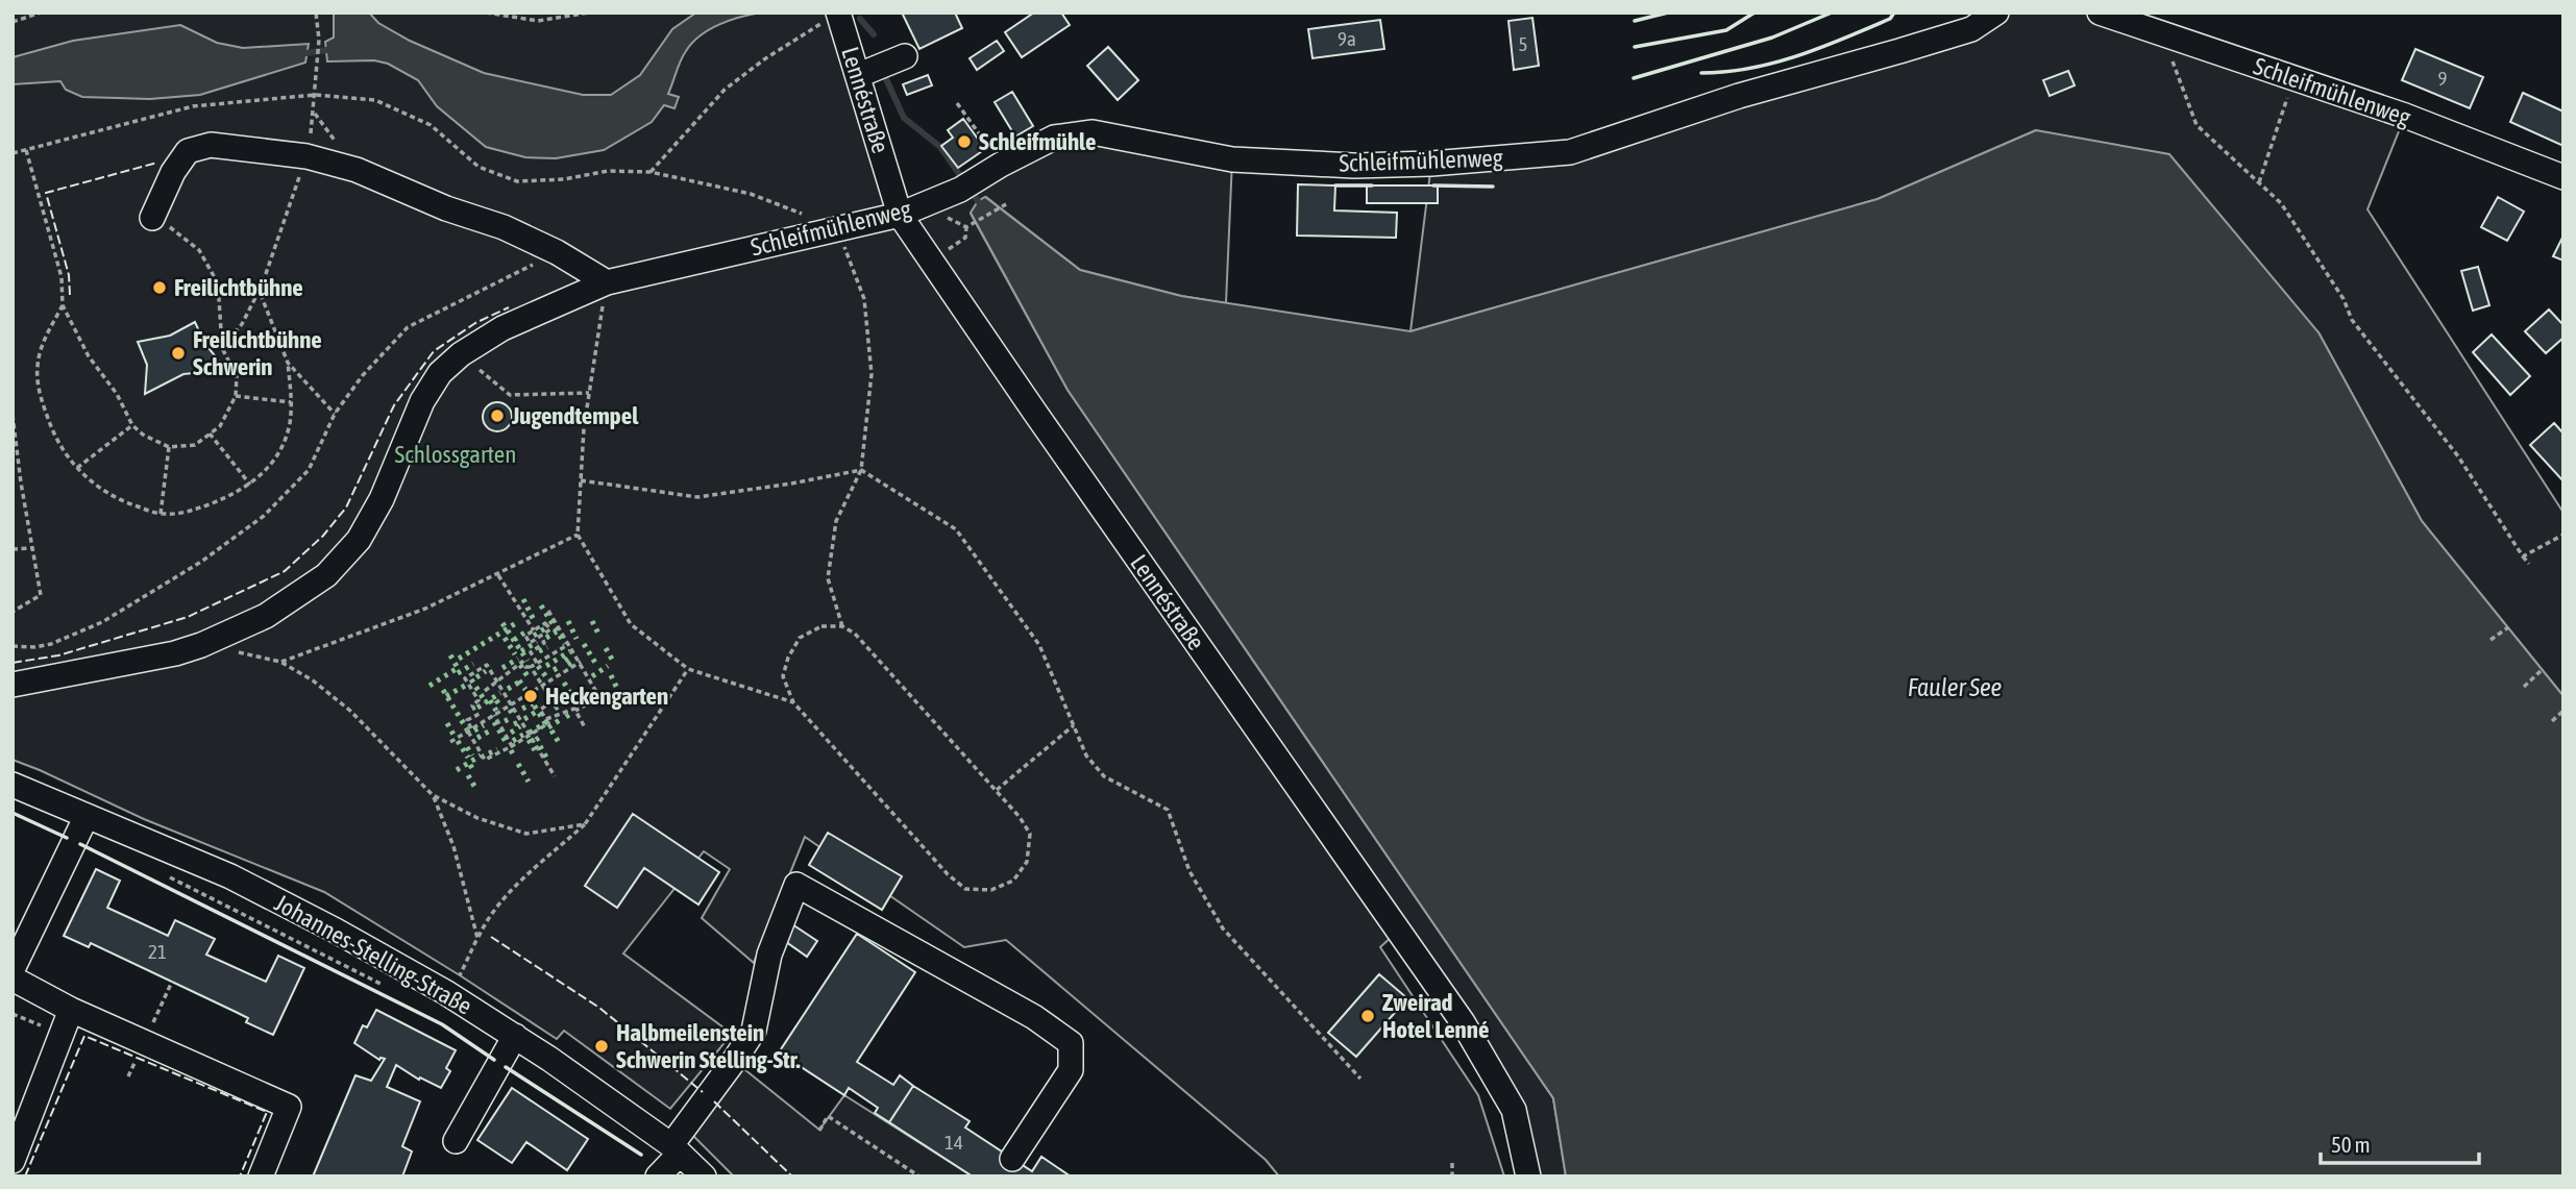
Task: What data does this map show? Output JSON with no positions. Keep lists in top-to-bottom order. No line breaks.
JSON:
{"streets":{"street":["Schleifmühlenweg","Lennéstraße","Johannes-Stelling-Straße"]},"crossings":[["Schleifmühlenweg","Lennéstraße"]],"water":["Fauler See"],"parks":["Schlossgarten"],"places":["Schleifmühle","Freilichtbühne","Freilichtbühne Schwerin","Jugendtempel","Heckengarten","Zweirad Hotel Lenné","Halbmeilenstein Schwerin Stelling-Str."],"house_numbers":["9a","5","9","21","14"],"scale_bar":"50 m"}
